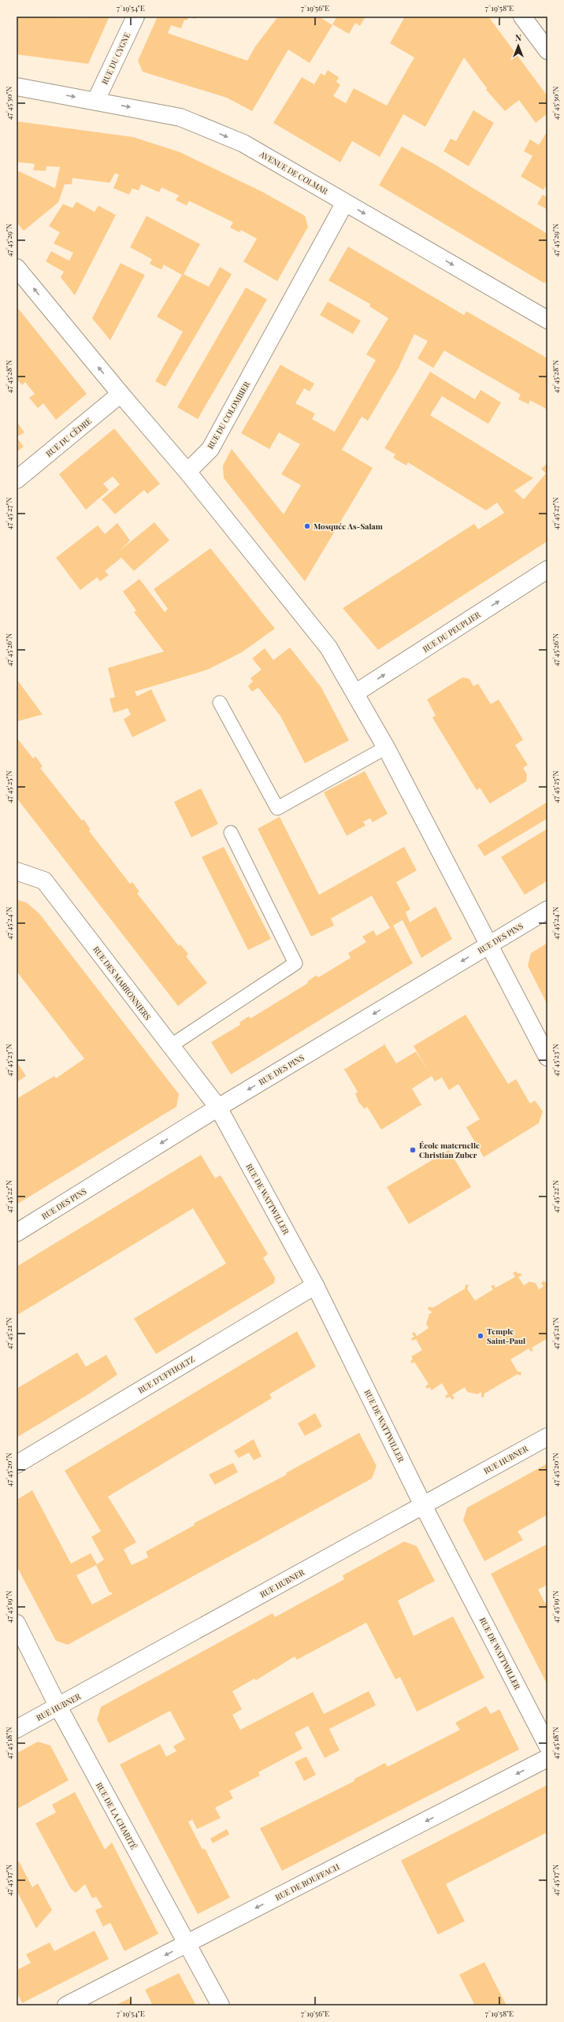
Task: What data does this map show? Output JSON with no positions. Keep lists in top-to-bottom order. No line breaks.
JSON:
{"streets":{"street":["RUE DU CYGNE","AVENUE DE COLMAR","RUE DU COLOMBIER","RUE DU CÈDRE","RUE DU PEUPLIER","RUE DES PINS","RUE DES MARRONNIERS","RUE DE WATTWILLER","RUE D'UFFHOLTZ","RUE HUBNER","RUE DE LA CHARITÉ","RUE DE ROUFFACH"]},"crossings":[["RUE DU CYGNE","AVENUE DE COLMAR"],["AVENUE DE COLMAR","RUE DU COLOMBIER"],["RUE DES PINS","RUE DES MARRONNIERS"],["RUE DES PINS","RUE DE WATTWILLER"],["RUE DES MARRONNIERS","RUE DE WATTWILLER"],["RUE DE WATTWILLER","RUE D'UFFHOLTZ"],["RUE DE WATTWILLER","RUE HUBNER"],["RUE HUBNER","RUE DE LA CHARITÉ"],["RUE DE LA CHARITÉ","RUE DE ROUFFACH"]],"one_way":["AVENUE DE COLMAR","RUE DU PEUPLIER","RUE DES PINS","RUE DE ROUFFACH"],"places":["Mosquée As-Salam","École maternelle Christian Zuber","Temple Saint-Paul"],"north":"top","coordinates":["7°19'54\"E","7°19'56\"E","7°19'58\"E","47°45'30\"N","47°45'29\"N","47°45'28\"N","47°45'27\"N","47°45'26\"N","47°45'25\"N","47°45'24\"N","47°45'23\"N","47°45'22\"N","47°45'21\"N","47°45'20\"N","47°45'19\"N","47°45'18\"N","47°45'17\"N"]}
